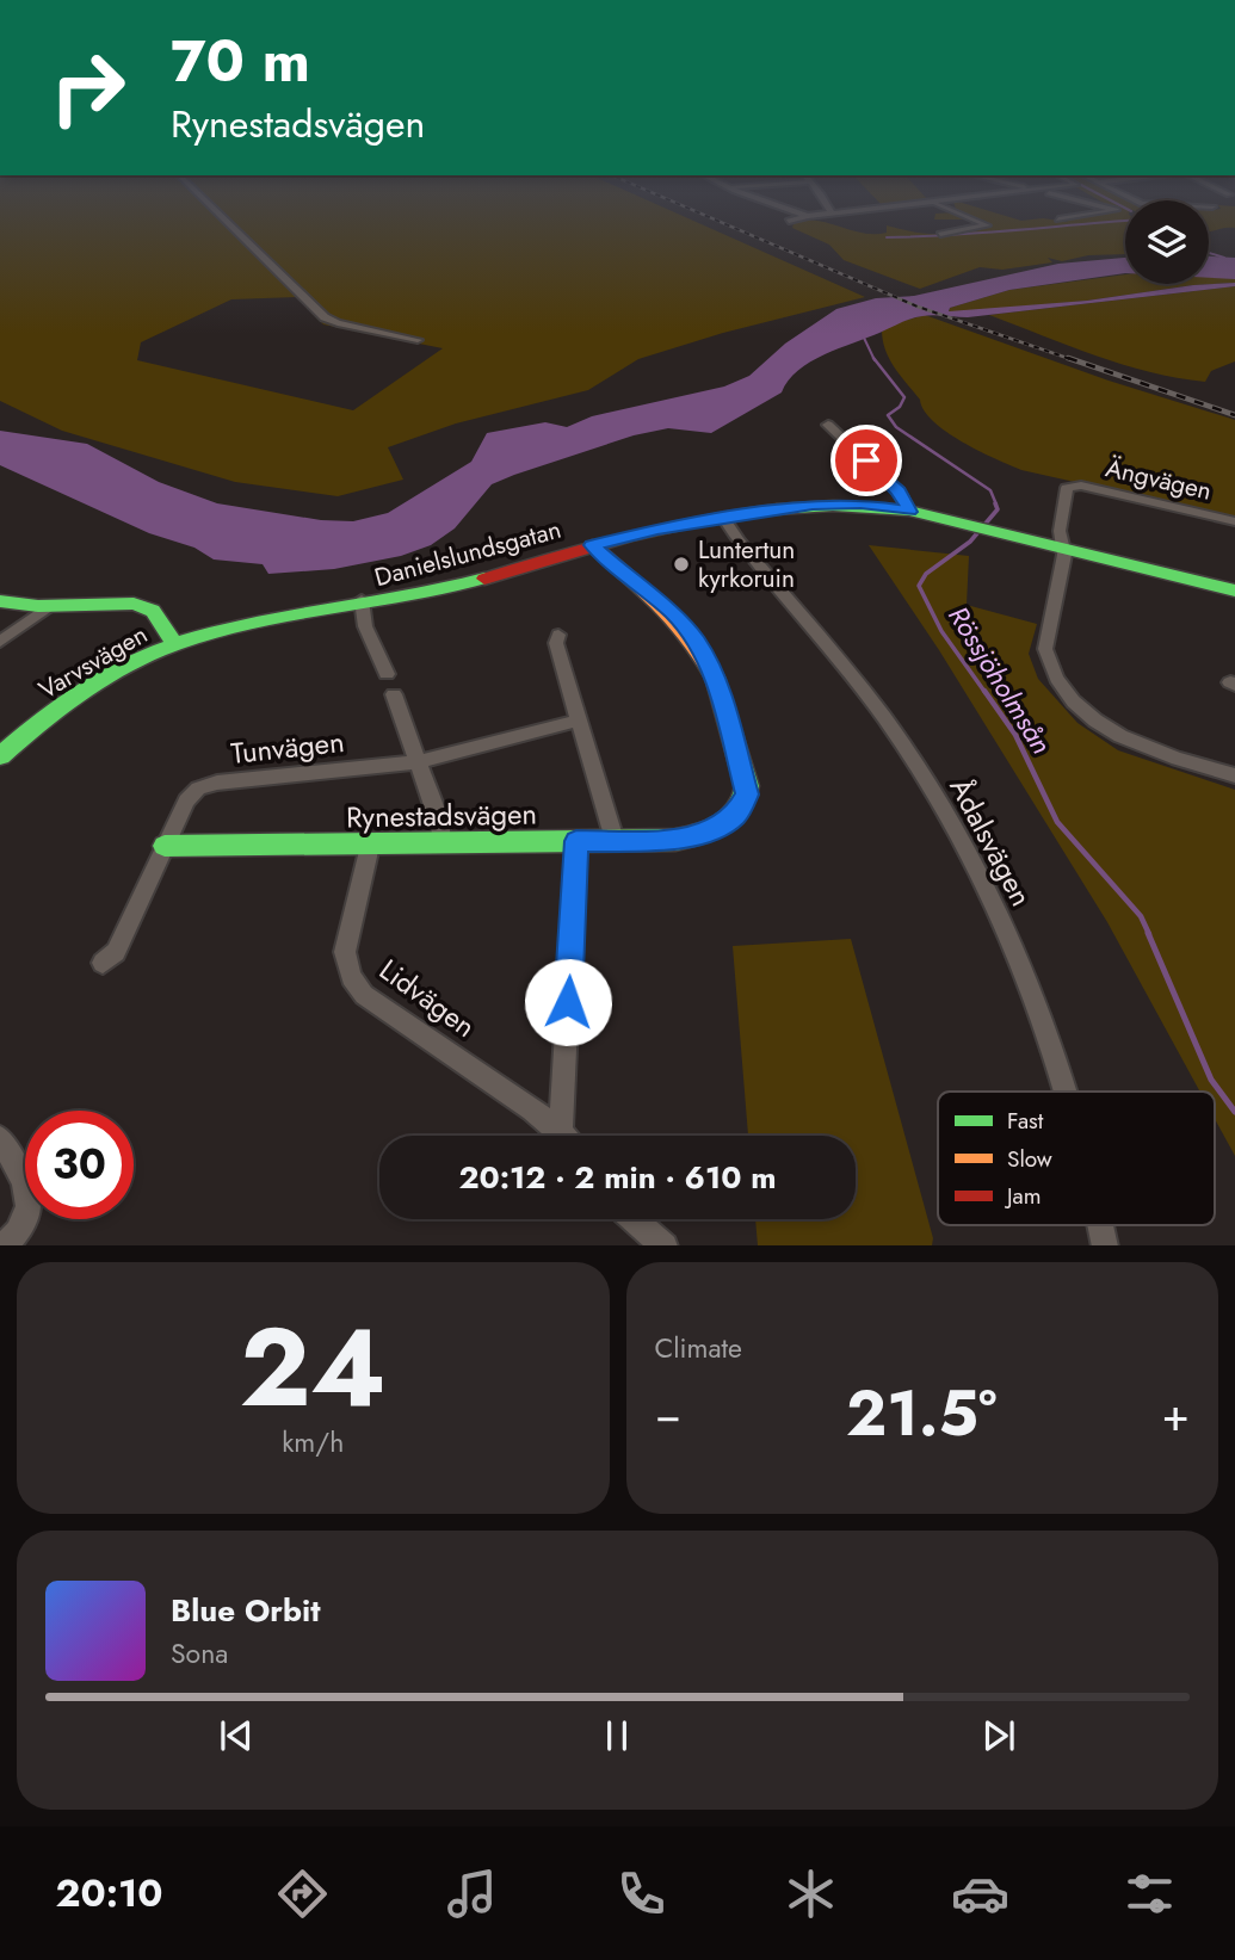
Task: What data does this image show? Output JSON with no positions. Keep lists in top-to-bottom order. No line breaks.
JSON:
{"streets":{"street":["Ängvägen","Danielslundsgatan","Varvsvägen","Tunvägen","Rynestadsvägen","Ådalsvägen","Lidvägen"]},"crossings":[["Ängvägen","Danielslundsgatan"],["Danielslundsgatan","Varvsvägen"],["Danielslundsgatan","Rynestadsvägen"],["Danielslundsgatan","Ådalsvägen"],["Tunvägen","Rynestadsvägen"],["Rynestadsvägen","Lidvägen"]],"water":["Rössjöholmsån"],"places":["Luntertun kyrkoruin"],"legend":["Fast","Slow","Jam"],"page":{"turn":["70 m","Rynestadsvägen"],"limit":"30","trip":"20:12 · 2 min · 610 m","tile":[["24","km/h"],"Climate"],"heat":["−","21.5°","+"],"song":["Blue Orbit","Sona"],"tabs":"20:10"}}
